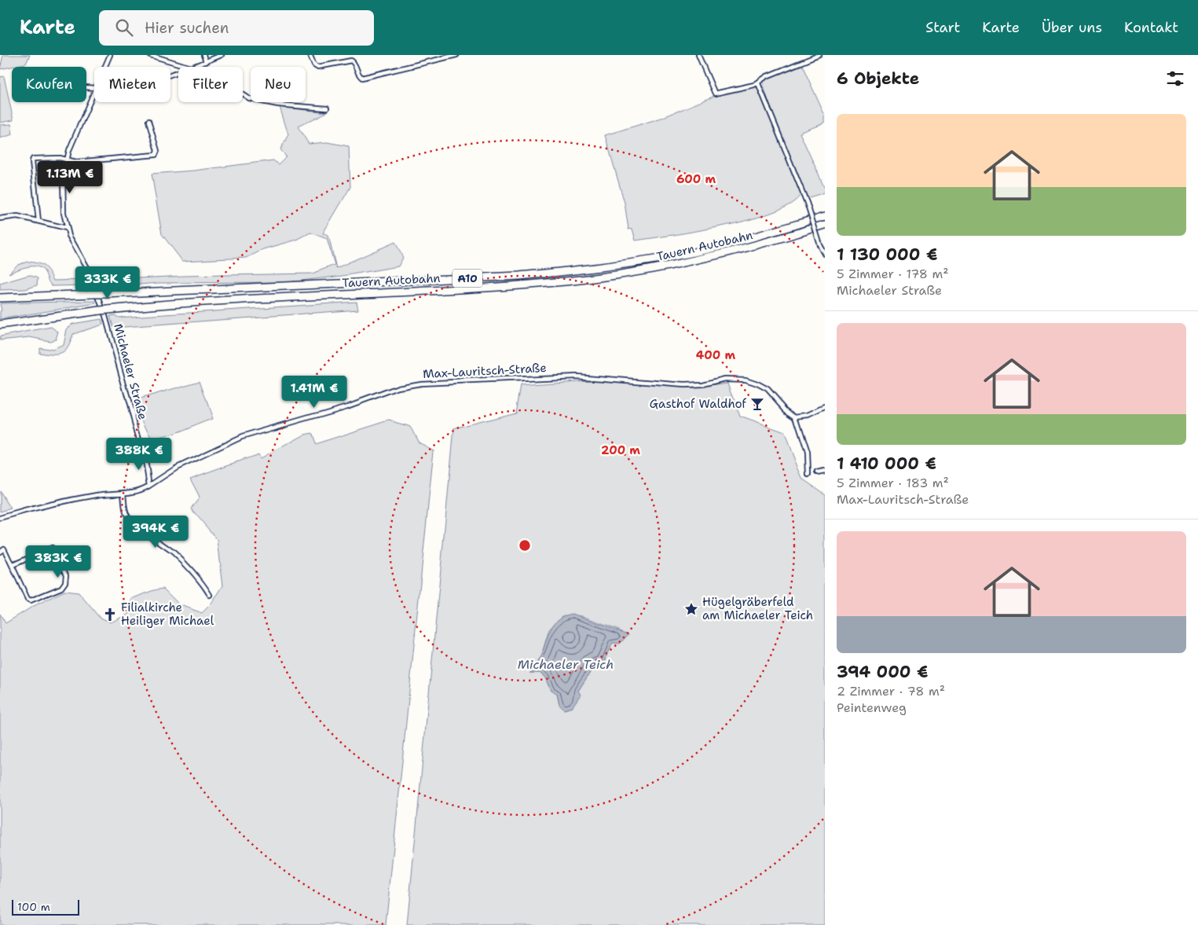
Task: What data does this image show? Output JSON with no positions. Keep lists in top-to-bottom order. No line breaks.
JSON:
{"streets":{"highway":["Tauern Autobahn","A10"],"street":["Max-Lauritsch-Straße","Michaeler Straße"]},"crossings":[["Max-Lauritsch-Straße","Michaeler Straße"]],"water":["Michaeler Teich"],"places":{"bar":["Gasthof Waldhof"],"place":["Hügelgräberfeld am Michaeler Teich"],"church":["Filialkirche Heiliger Michael"]},"scale_bar":"100 m","page":{"header":"Karte","search":"Hier suchen","nav":["Start","Karte","Über uns","Kontakt"],"heading":"6 Objekte","chip":["Kaufen","Mieten","Filter","Neu"],"list":[{"name":"1 130 000 €","note":"5 Zimmer · 178 m² · Michaeler Straße"},{"name":"1 410 000 €","note":"5 Zimmer · 183 m² · Max-Lauritsch-Straße"},{"name":"394 000 €","note":"2 Zimmer · 78 m² · Peintenweg"}],"price":["1.13M €","333K €","1.41M €","388K €","394K €","383K €"],"scale":"100 m"},"rings":["600 m","400 m","200 m"]}
